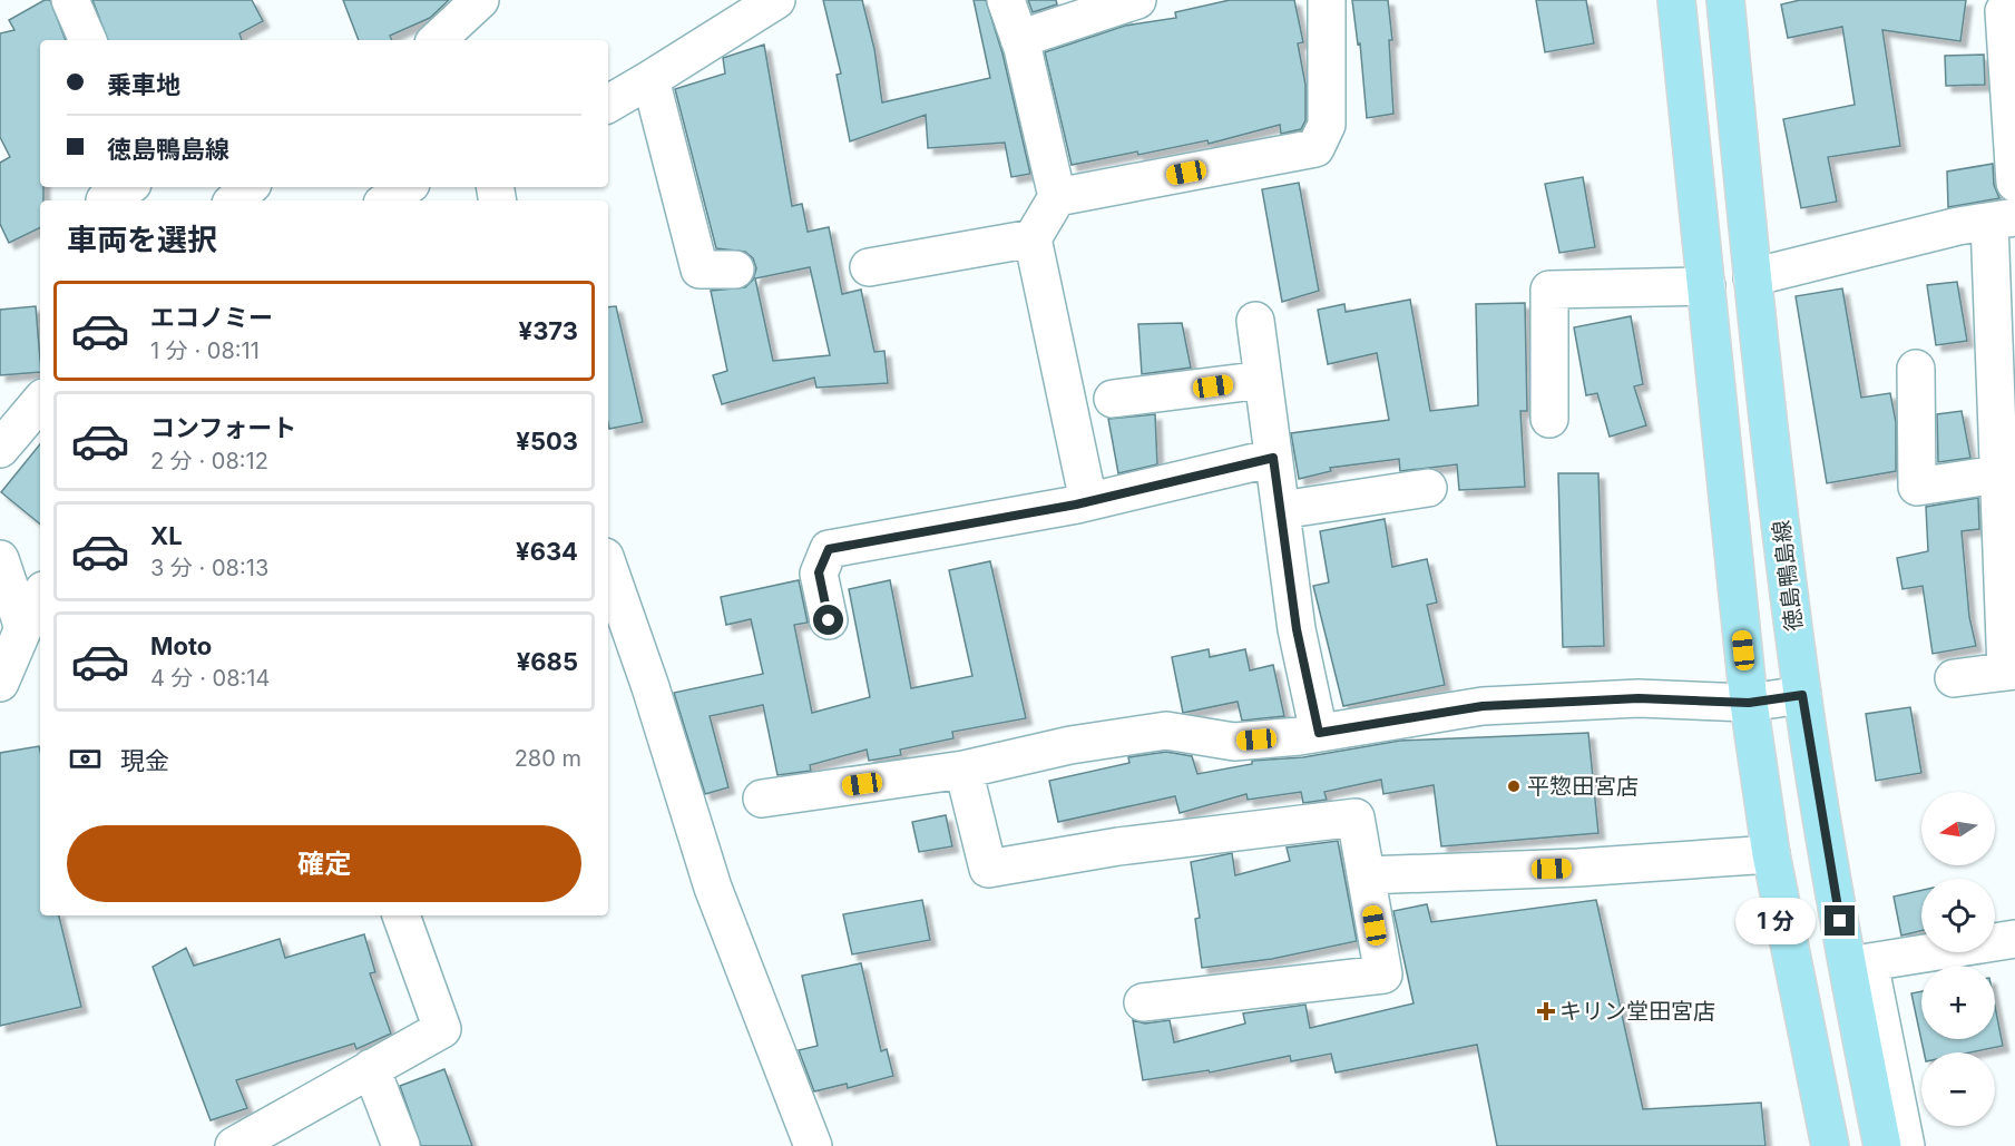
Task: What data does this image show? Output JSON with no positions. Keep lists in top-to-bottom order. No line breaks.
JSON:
{"streets":{"main road":["徳島鴨島線"]},"places":{"other":["平惣田宮店"],"health":["キリン堂田宮店"]},"north":"left","page":{"banner":["乗車地","徳島鴨島線"],"heading":"車両を選択","list":[{"name":"エコノミー","note":"1 分 · 08:11","value":"¥373"},{"name":"コンフォート","note":"2 分 · 08:12","value":"¥503"},{"name":"XL","note":"3 分 · 08:13","value":"¥634"},{"name":"Moto","note":"4 分 · 08:14","value":"¥685"}],"pay":["現金","280 m"],"map_buttons":["+","−"],"buttons":"確定","bubble":"1 分"}}
